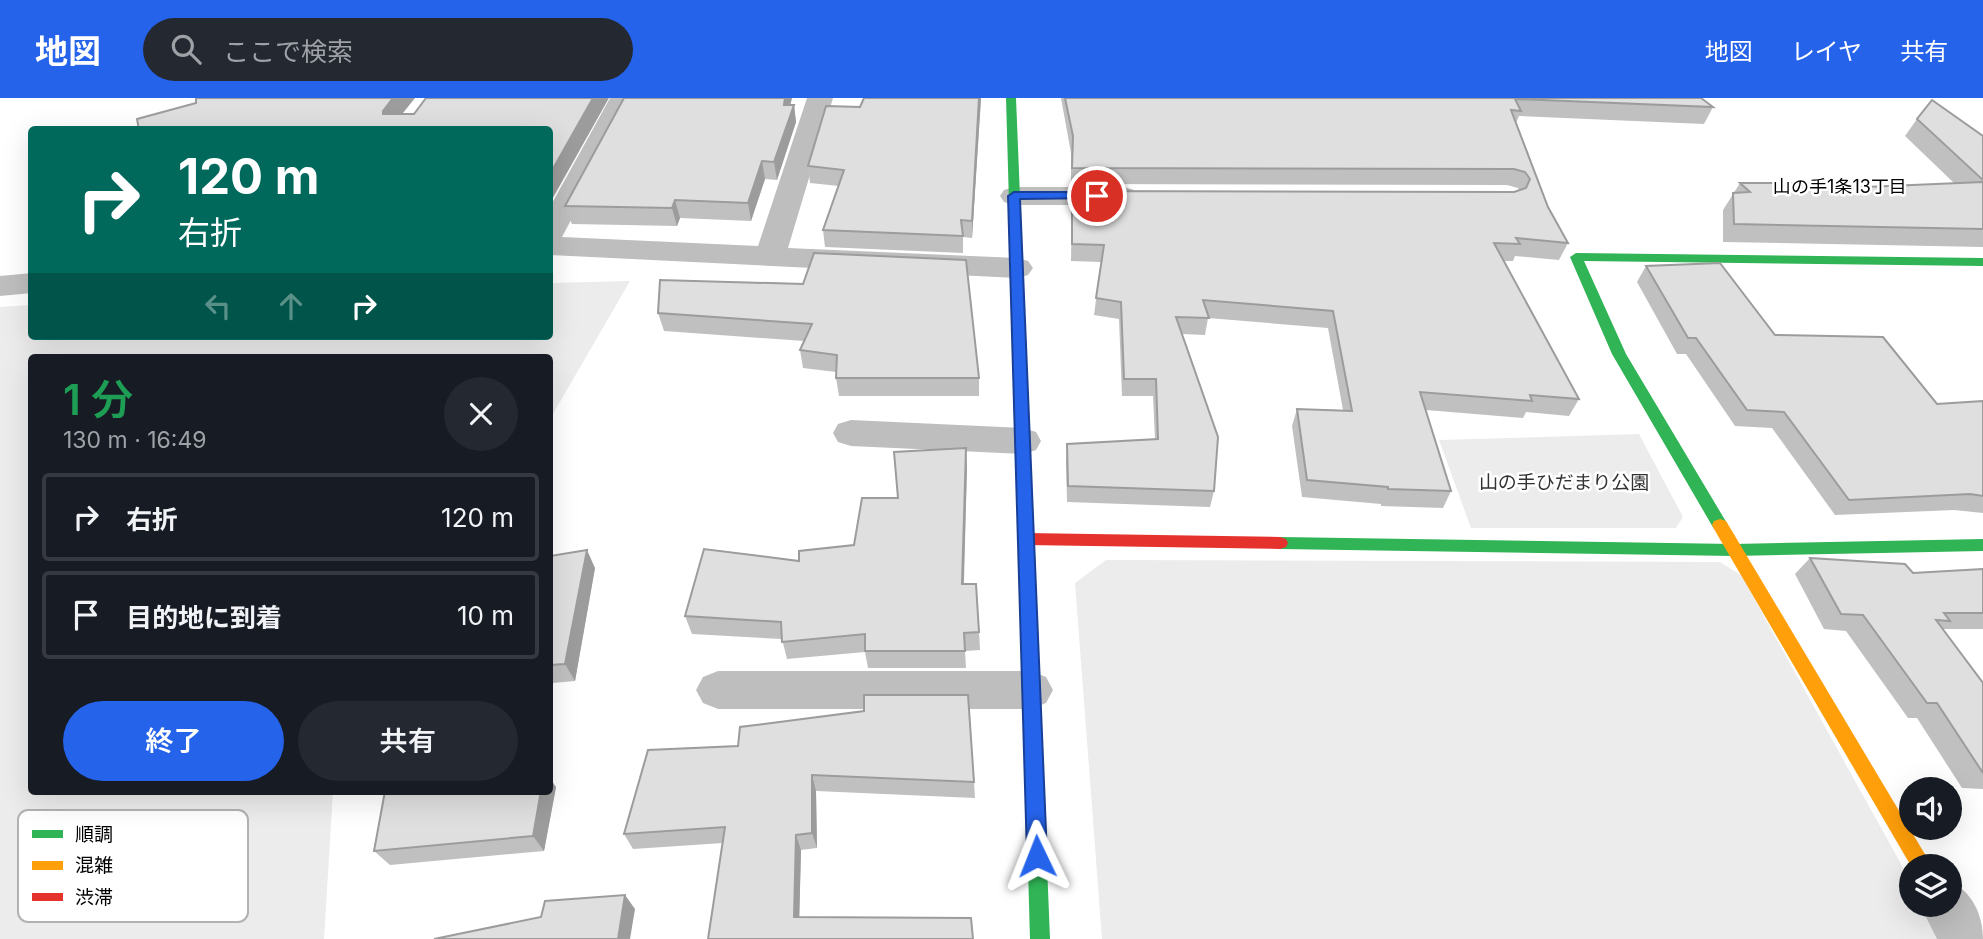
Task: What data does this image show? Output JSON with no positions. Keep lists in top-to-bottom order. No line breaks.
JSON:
{"districts":["山の手1条13丁目"],"parks":["山の手ひだまり公園"],"legend":["順調","混雑","渋滞"],"page":{"header":"地図","search":"ここで検索","nav":["地図","レイヤ","共有"],"turn":["120 m","右折"],"heading":["1 分","130 m · 16:49"],"list":[{"name":"右折","value":"120 m"},{"name":"目的地に到着","value":"10 m"}],"buttons":["終了","共有"]}}
